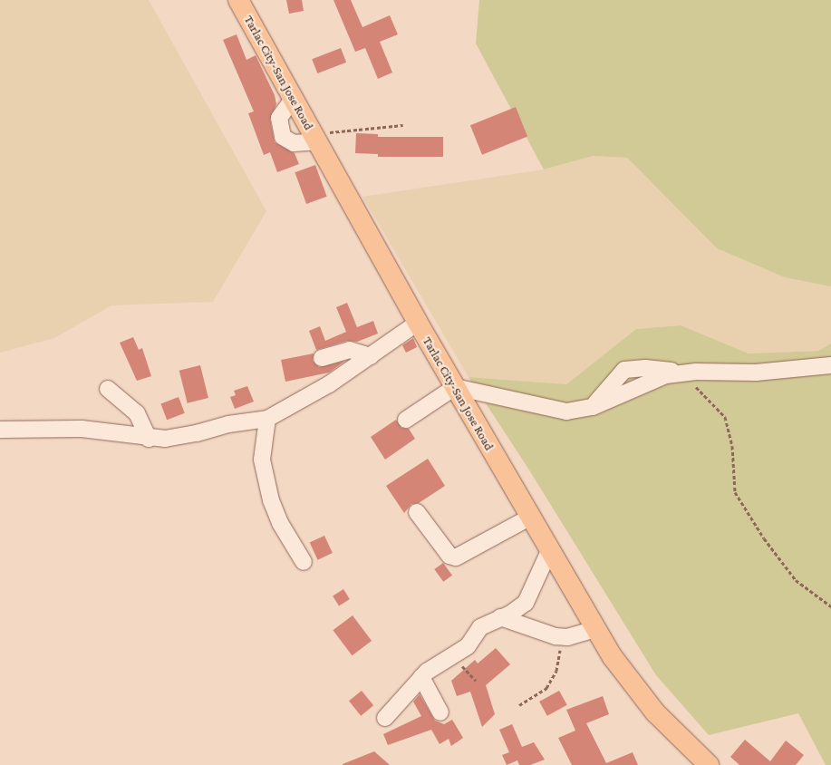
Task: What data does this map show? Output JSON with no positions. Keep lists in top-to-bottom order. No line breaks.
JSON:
{"streets":{"main road":["Tarlac City-San Jose Road"]}}
